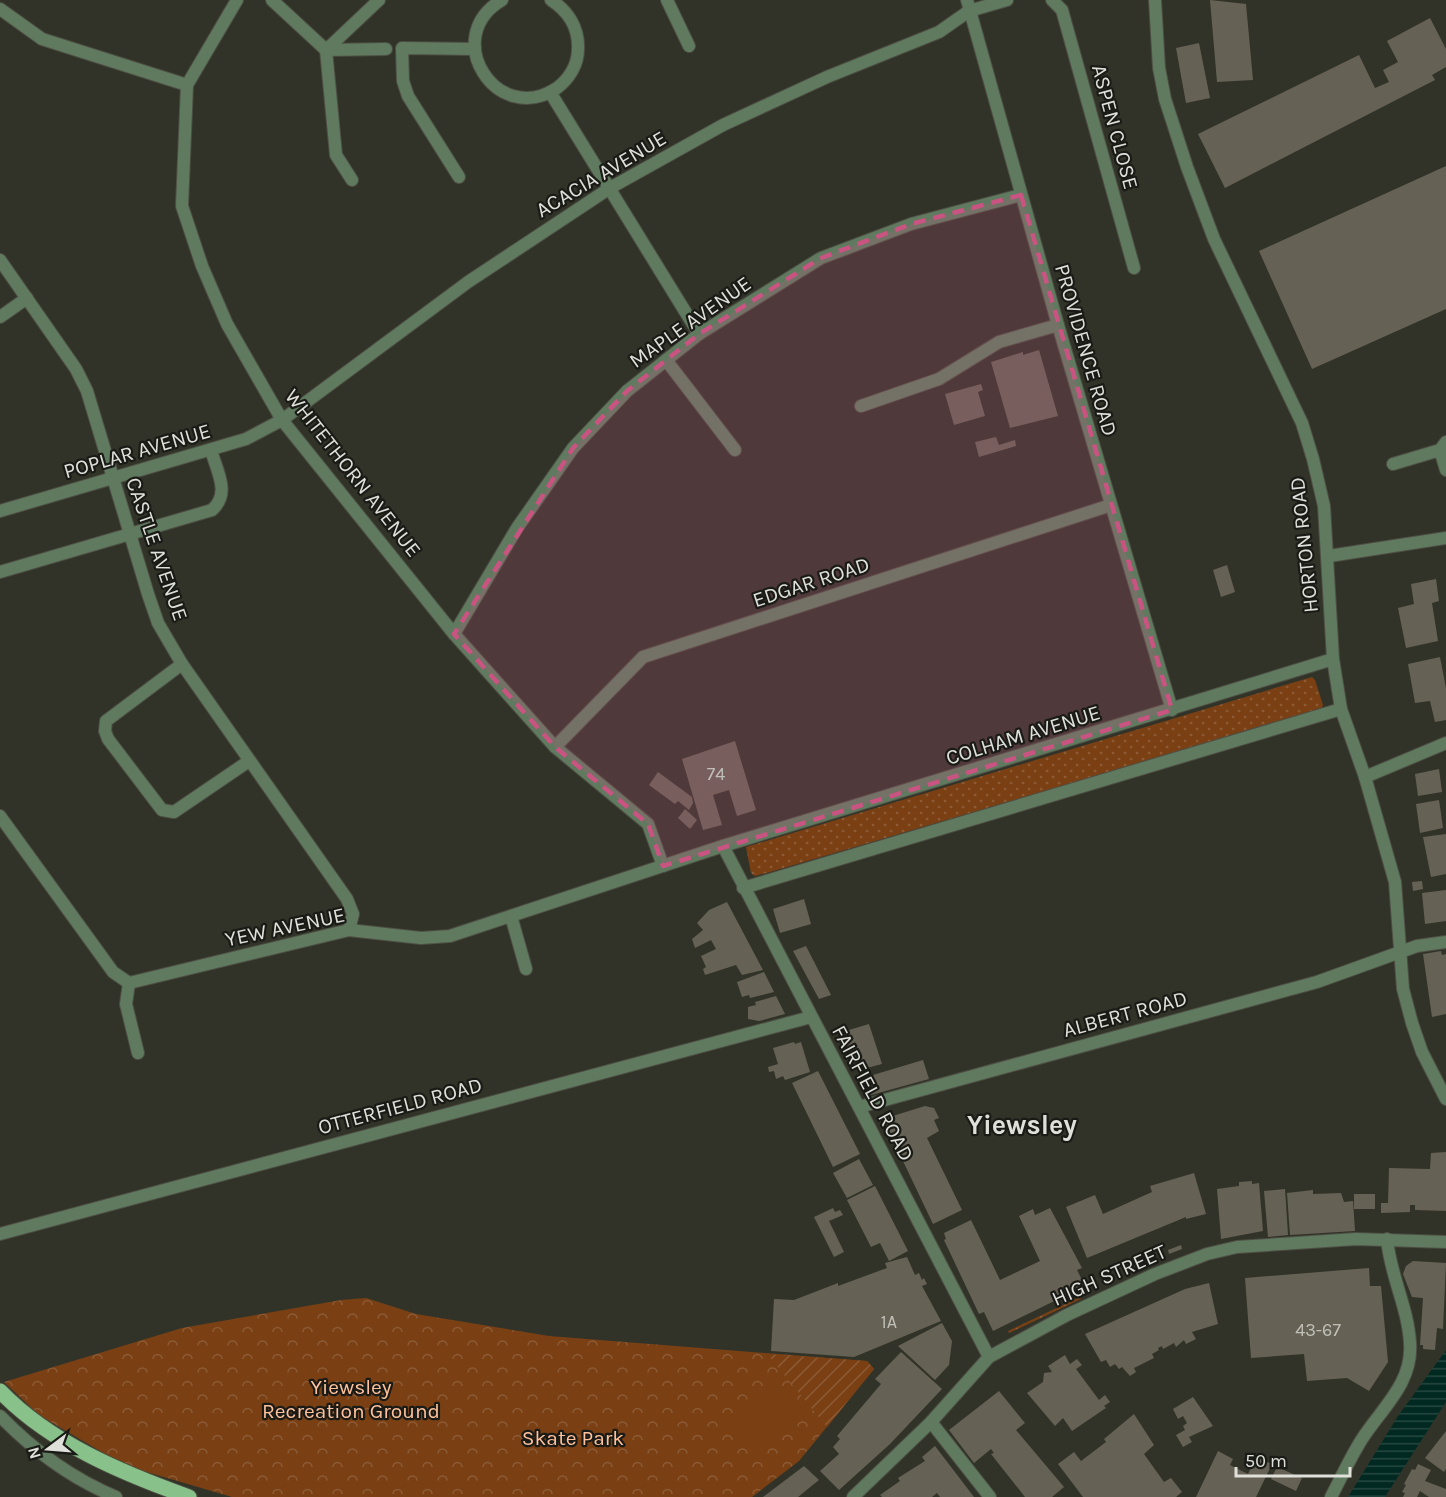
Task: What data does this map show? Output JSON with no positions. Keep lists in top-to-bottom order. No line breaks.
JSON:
{"streets":{"street":["ASPEN CLOSE","ACACIA AVENUE","MAPLE AVENUE","PROVIDENCE ROAD","POPLAR AVENUE","WHITETHORN AVENUE","HORTON ROAD","CASTLE AVENUE","EDGAR ROAD","COLHAM AVENUE","YEW AVENUE","ALBERT ROAD","FAIRFIELD ROAD","OTTERFIELD ROAD","HIGH STREET"]},"crossings":[["ACACIA AVENUE","PROVIDENCE ROAD"],["ACACIA AVENUE","POPLAR AVENUE"],["ACACIA AVENUE","WHITETHORN AVENUE"],["MAPLE AVENUE","PROVIDENCE ROAD"],["MAPLE AVENUE","WHITETHORN AVENUE"],["PROVIDENCE ROAD","EDGAR ROAD"],["PROVIDENCE ROAD","COLHAM AVENUE"],["POPLAR AVENUE","WHITETHORN AVENUE"],["POPLAR AVENUE","CASTLE AVENUE"],["WHITETHORN AVENUE","EDGAR ROAD"],["WHITETHORN AVENUE","YEW AVENUE"],["HORTON ROAD","COLHAM AVENUE"],["HORTON ROAD","ALBERT ROAD"],["CASTLE AVENUE","YEW AVENUE"],["COLHAM AVENUE","YEW AVENUE"],["COLHAM AVENUE","FAIRFIELD ROAD"],["YEW AVENUE","FAIRFIELD ROAD"],["ALBERT ROAD","FAIRFIELD ROAD"],["FAIRFIELD ROAD","OTTERFIELD ROAD"],["FAIRFIELD ROAD","HIGH STREET"]],"districts":["Yiewsley"],"parks":["Yiewsley Recreation Ground","Skate Park"],"house_numbers":["74","1A","43-67"],"scale_bar":"50 m","north":"left"}
